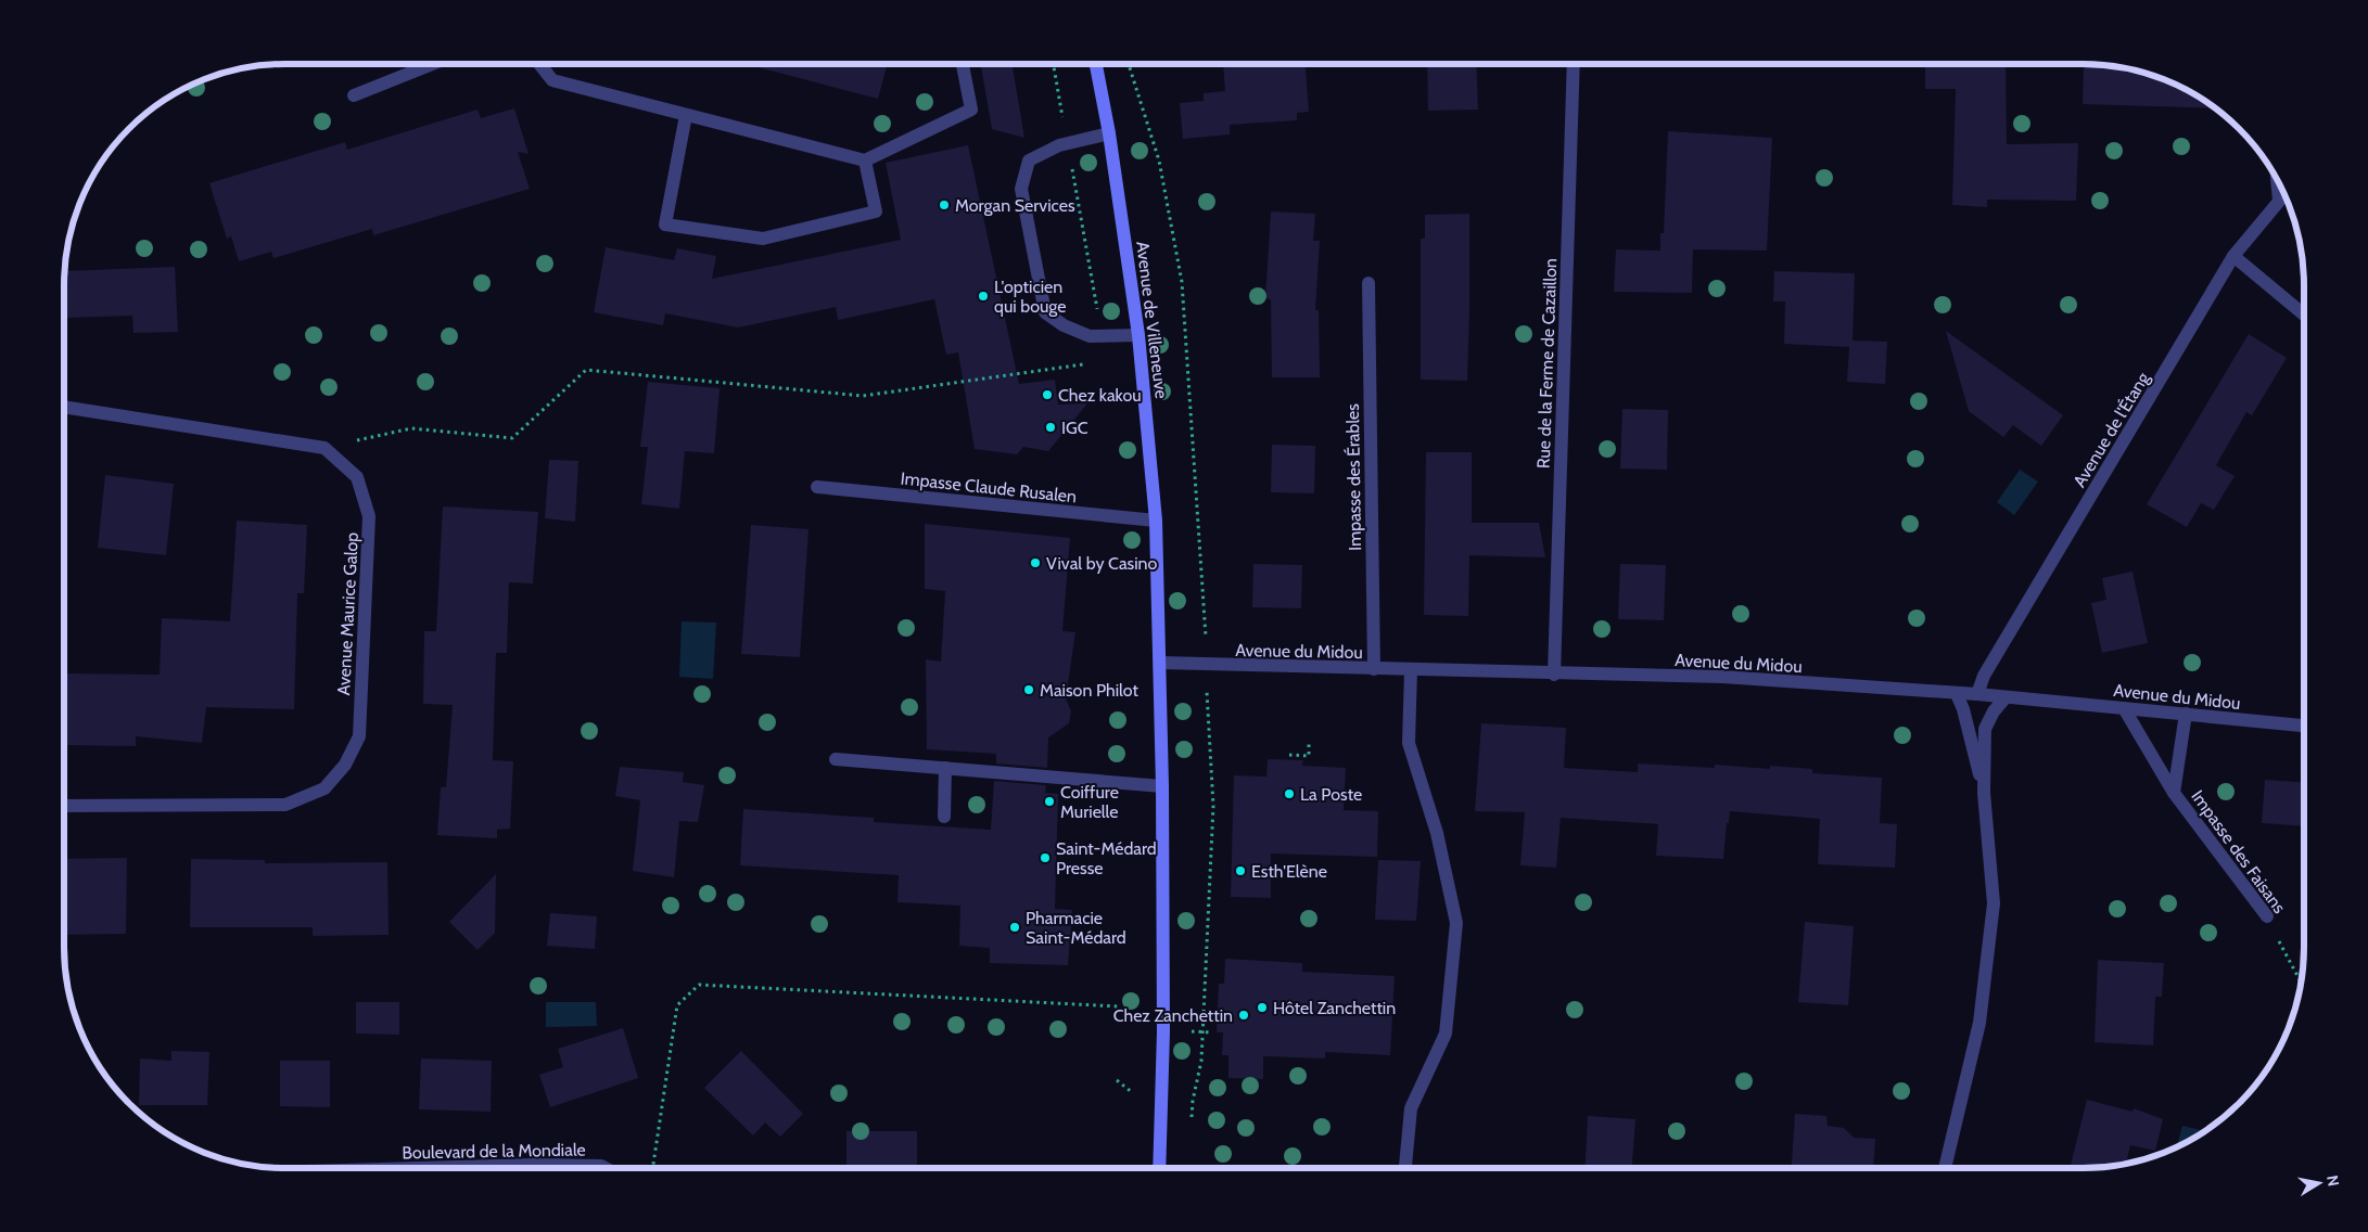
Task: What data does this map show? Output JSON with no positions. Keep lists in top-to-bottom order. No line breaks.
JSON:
{"streets":{"main road":["Avenue de Villeneuve"],"street":["Rue de la Ferme de Cazaillon","Avenue de l'Étang","Impasse des Érables","Impasse Claude Rusalen","Avenue Maurice Galop","Avenue du Midou","Impasse des Faisans","Boulevard de la Mondiale"]},"crossings":[["Avenue de Villeneuve","Impasse Claude Rusalen"],["Avenue de Villeneuve","Avenue du Midou"],["Rue de la Ferme de Cazaillon","Avenue du Midou"],["Avenue de l'Étang","Avenue du Midou"],["Impasse des Érables","Avenue du Midou"],["Avenue du Midou","Impasse des Faisans"]],"places":["Morgan Services","L'opticien qui bouge","Chez kakou","IGC","Vival by Casino","Maison Philot","La Poste","Coiffure Murielle","Saint-Médard Presse","Esth'Elène","Pharmacie Saint-Médard","Hôtel Zanchettin","Chez Zanchettin"],"north":"right"}
